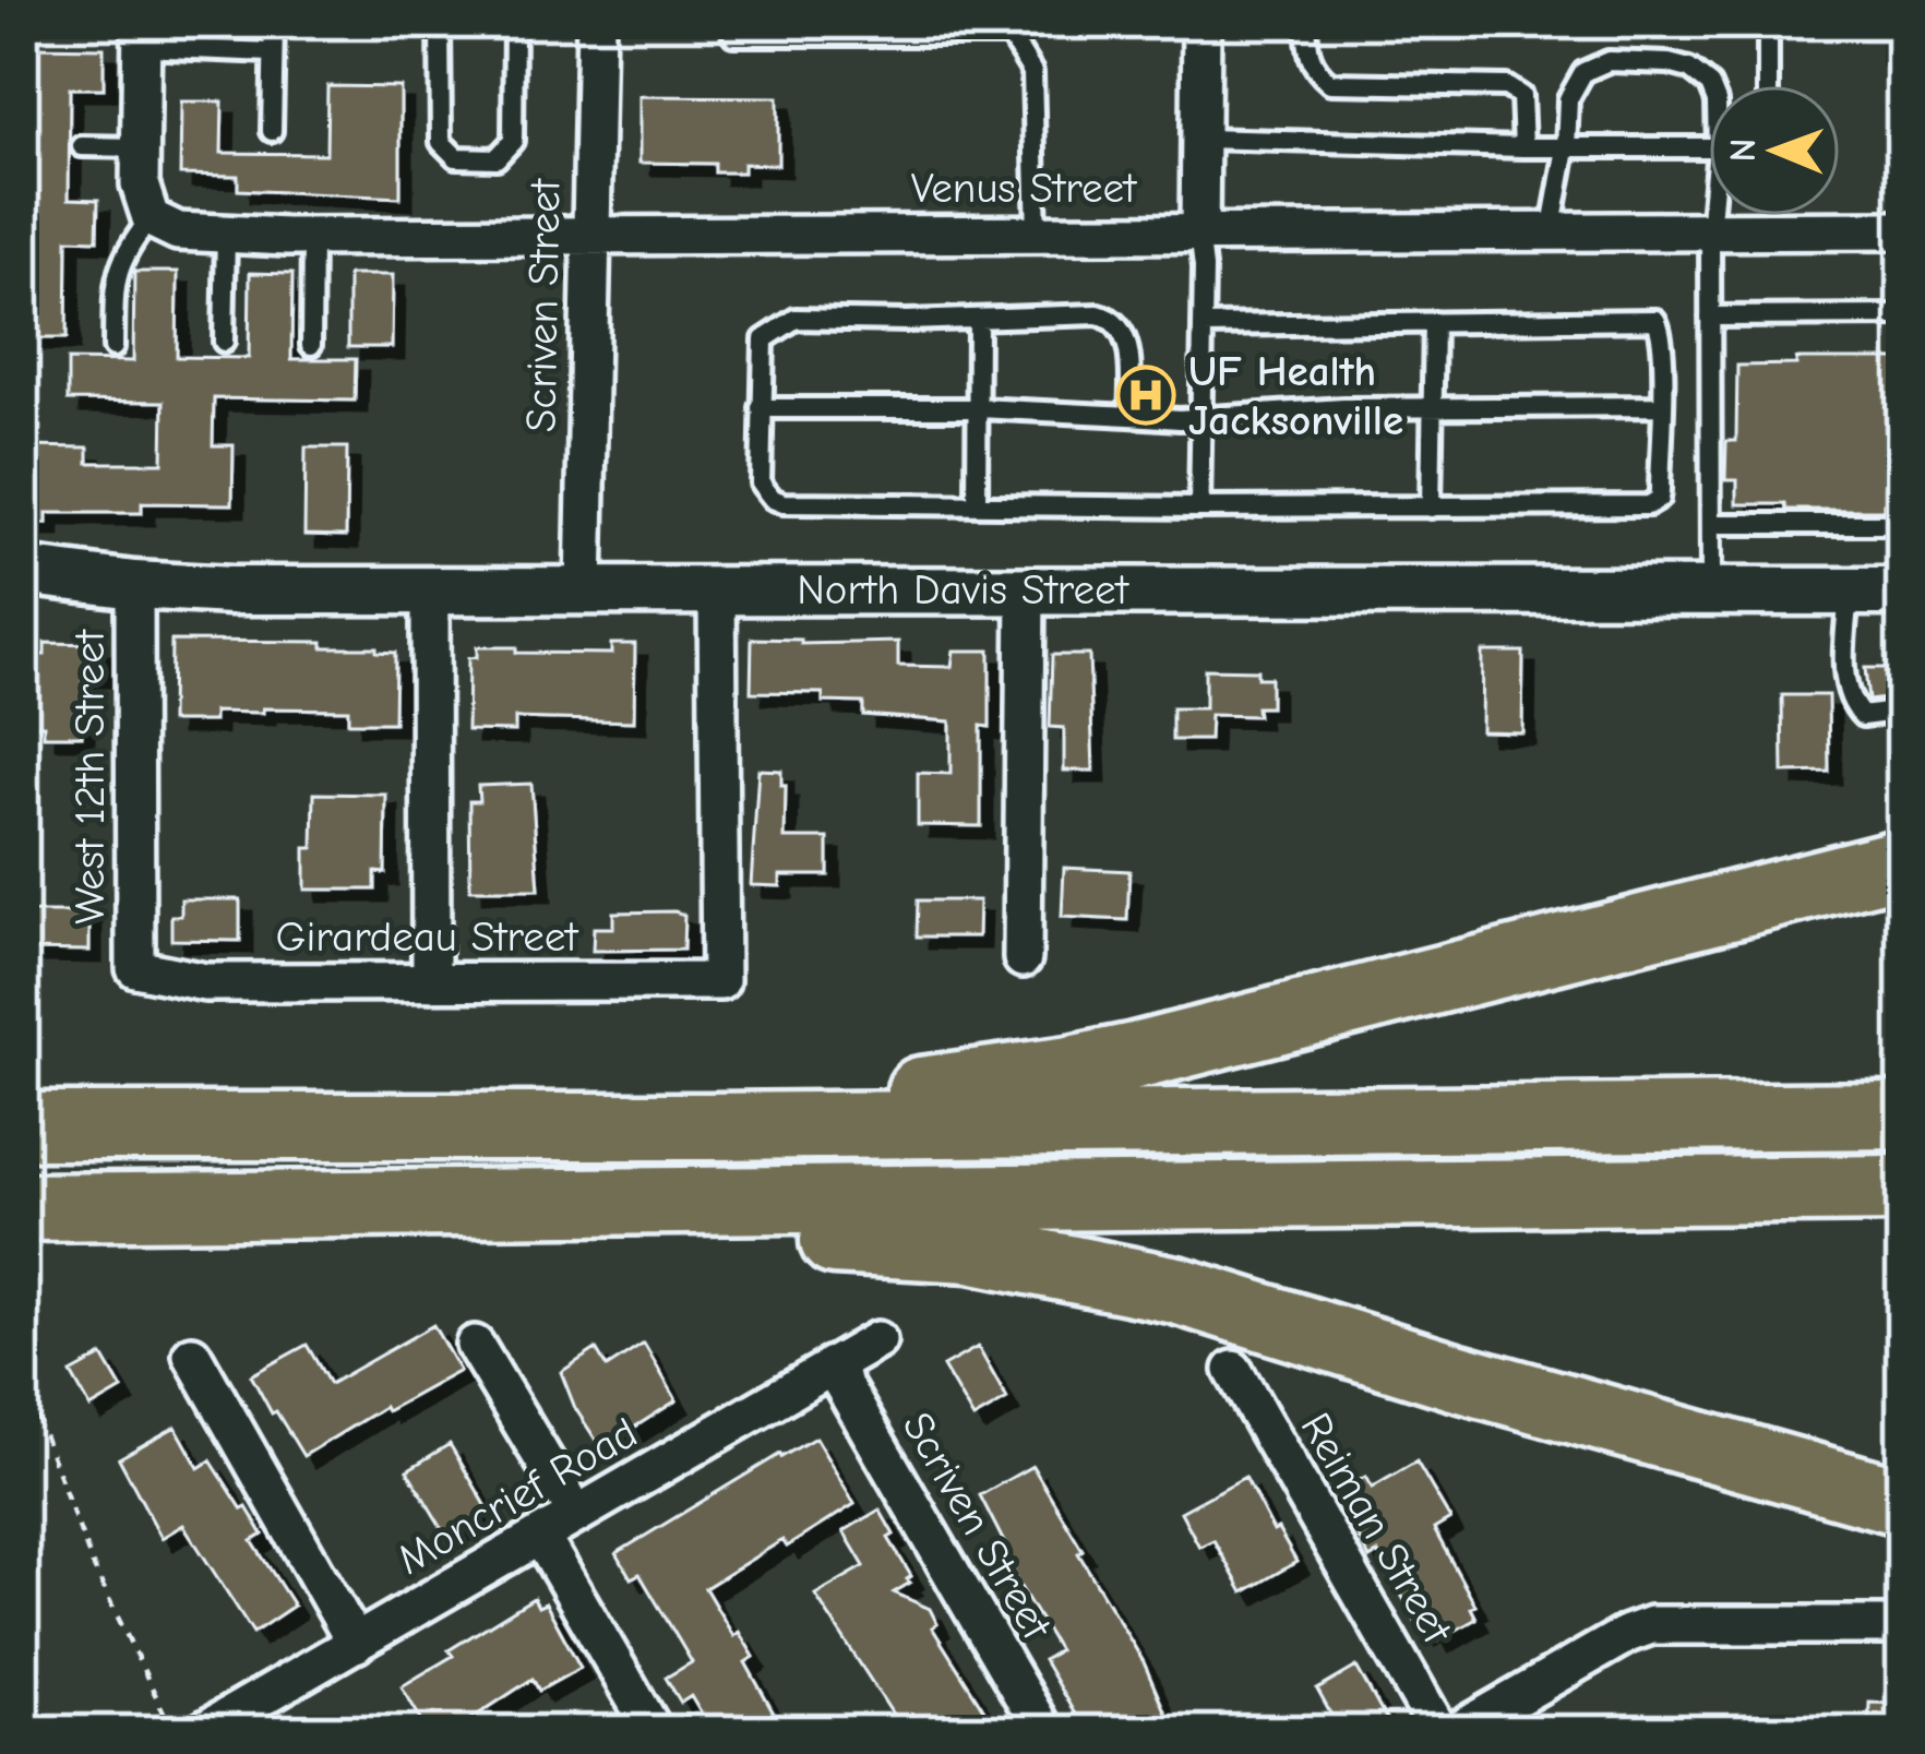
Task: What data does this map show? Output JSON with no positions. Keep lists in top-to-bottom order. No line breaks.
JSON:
{"streets":{"street":["Venus Street","Scriven Street","North Davis Street","West 12th Street","Girardeau Street","Moncrief Road","Reiman Street"]},"crossings":[["Venus Street","Scriven Street"],["Scriven Street","North Davis Street"],["Scriven Street","Moncrief Road"],["North Davis Street","West 12th Street"],["North Davis Street","Girardeau Street"],["West 12th Street","Girardeau Street"]],"places":{"hospital":["UF Health Jacksonville"]},"north":"left"}
